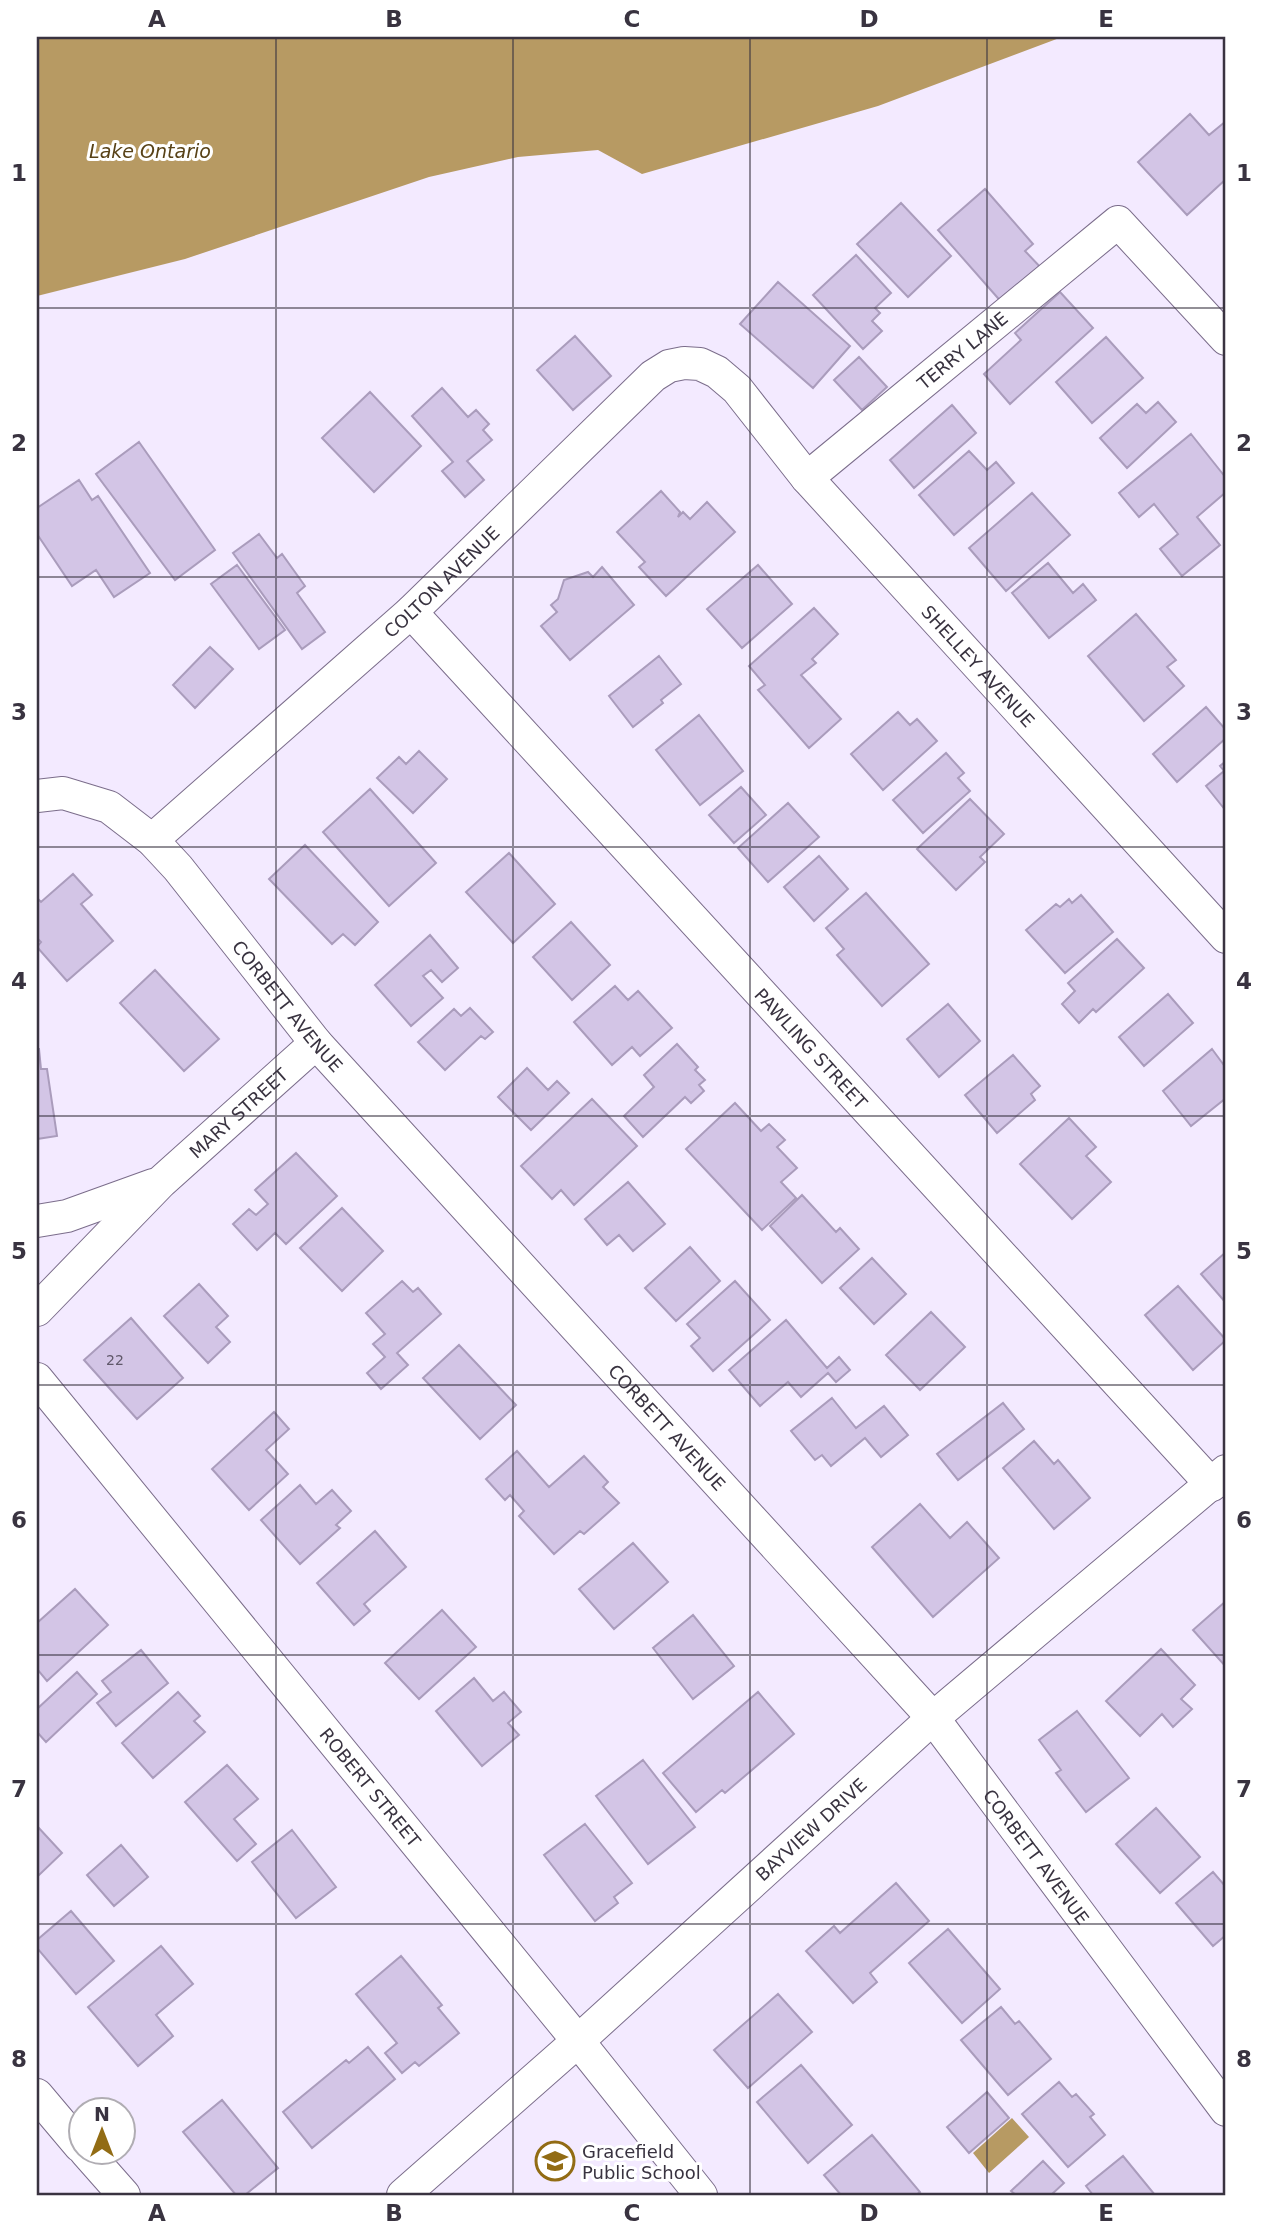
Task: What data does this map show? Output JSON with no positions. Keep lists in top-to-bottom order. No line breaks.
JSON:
{"streets":{"street":["TERRY LANE","COLTON AVENUE","SHELLEY AVENUE","CORBETT AVENUE","PAWLING STREET","MARY STREET","ROBERT STREET","BAYVIEW DRIVE"]},"crossings":[["TERRY LANE","SHELLEY AVENUE"],["COLTON AVENUE","SHELLEY AVENUE"],["COLTON AVENUE","CORBETT AVENUE"],["COLTON AVENUE","PAWLING STREET"],["CORBETT AVENUE","MARY STREET"],["CORBETT AVENUE","BAYVIEW DRIVE"],["PAWLING STREET","BAYVIEW DRIVE"],["ROBERT STREET","BAYVIEW DRIVE"]],"water":["Lake Ontario"],"places":{"school or university":["Gracefield Public School"]},"house_numbers":["22"],"north":"top","grid":{"columns":["A","B","C","D","E"],"rows":["1","2","3","4","5","6","7","8"]}}
